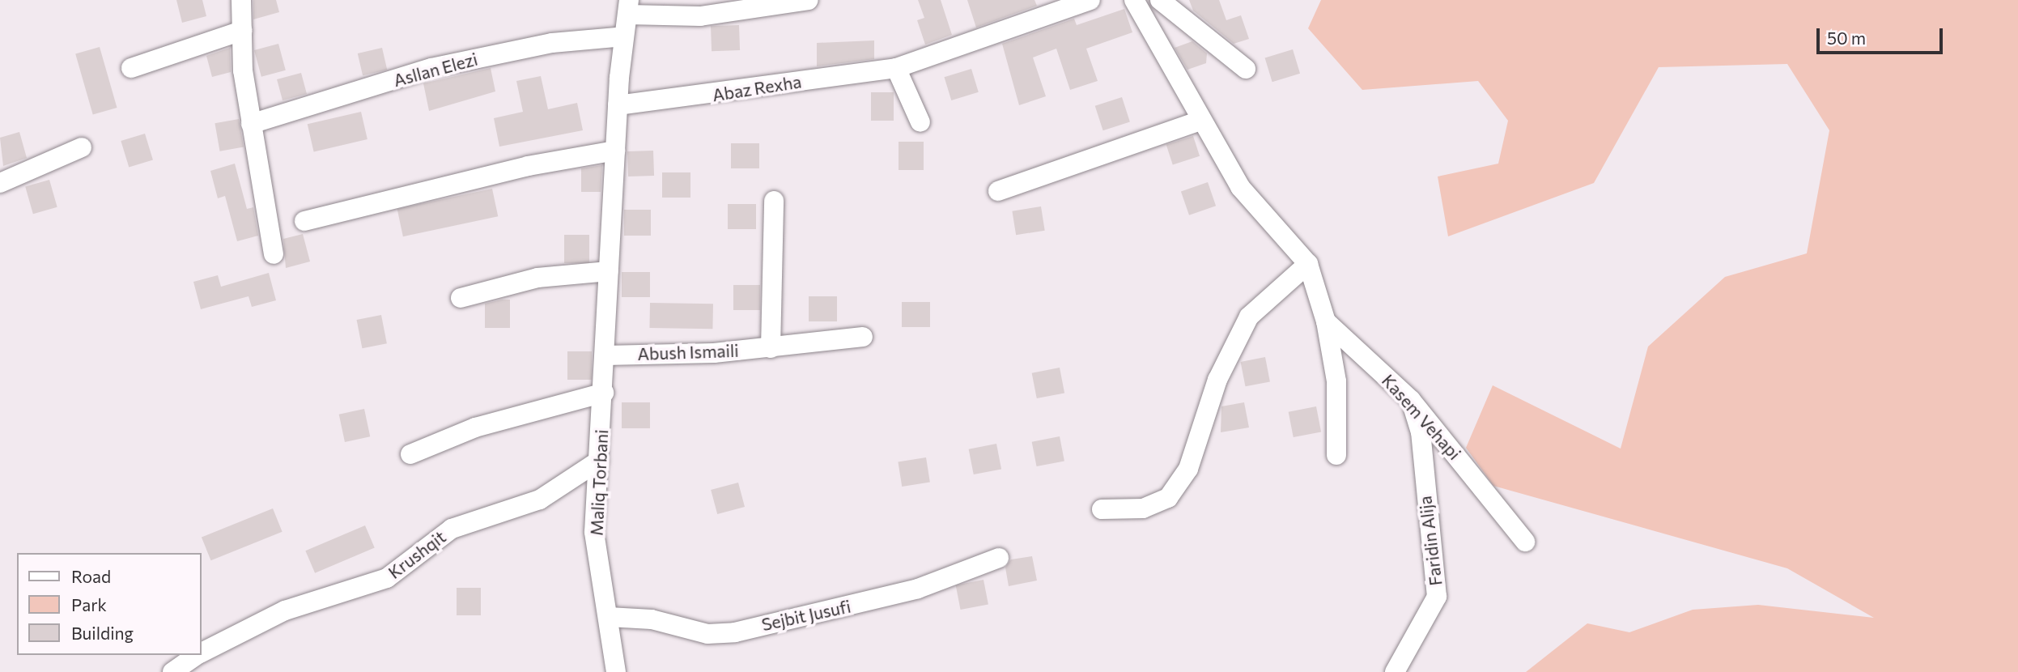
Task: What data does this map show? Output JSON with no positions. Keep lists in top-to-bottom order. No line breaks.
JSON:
{"streets":{"street":["Asllan Elezi","Abaz Rexha","Abush Ismaili","Kasem Vehapi","Maliq Torbani","Faridin Alija","Krushqit","Sejbit Jusufi"]},"crossings":[["Asllan Elezi","Maliq Torbani"],["Abaz Rexha","Maliq Torbani"],["Abush Ismaili","Maliq Torbani"],["Kasem Vehapi","Faridin Alija"],["Maliq Torbani","Krushqit"],["Maliq Torbani","Sejbit Jusufi"]],"legend":["Road","Park","Building"],"scale_bar":"50 m"}
